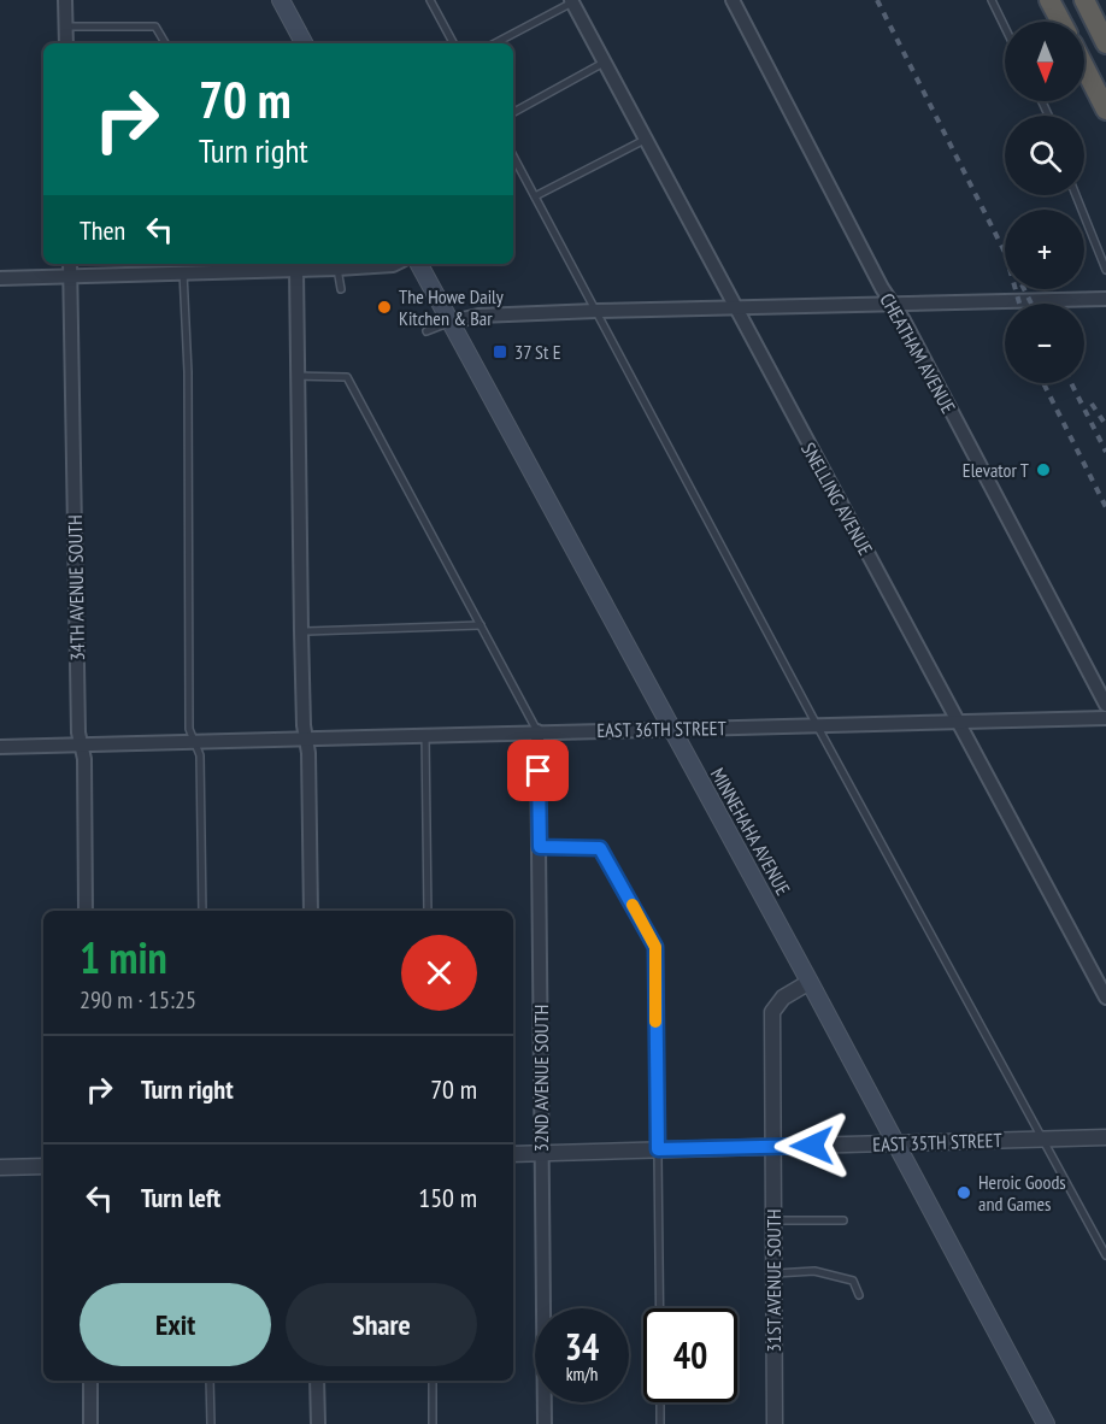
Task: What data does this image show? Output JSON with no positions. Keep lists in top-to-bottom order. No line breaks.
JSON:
{"streets":{"main road":["MINNEHAHA AVENUE"],"street":["CHEATHAM AVENUE","SNELLING AVENUE","34TH AVENUE SOUTH","EAST 36TH STREET","32ND AVENUE SOUTH","EAST 35TH STREET","31ST AVENUE SOUTH"]},"crossings":[["SNELLING AVENUE","EAST 36TH STREET"],["34TH AVENUE SOUTH","EAST 36TH STREET"],["EAST 36TH STREET","MINNEHAHA AVENUE"],["EAST 36TH STREET","32ND AVENUE SOUTH"],["MINNEHAHA AVENUE","EAST 35TH STREET"],["MINNEHAHA AVENUE","31ST AVENUE SOUTH"],["32ND AVENUE SOUTH","EAST 35TH STREET"],["EAST 35TH STREET","31ST AVENUE SOUTH"]],"places":{"other":["The Howe Daily Kitchen & Bar","Elevator T","Heroic Goods and Games"],"transit":["37 St E"]},"north":"bottom","page":{"map_buttons":["+","−"],"turn":["70 m","Turn right"],"then":"Then","heading":["1 min","290 m · 15:25"],"list":[{"name":"Turn right","value":"70 m"},{"name":"Turn left","value":"150 m"}],"buttons":["Exit","Share"],"speed":"34 km/h","limit":"40"}}
